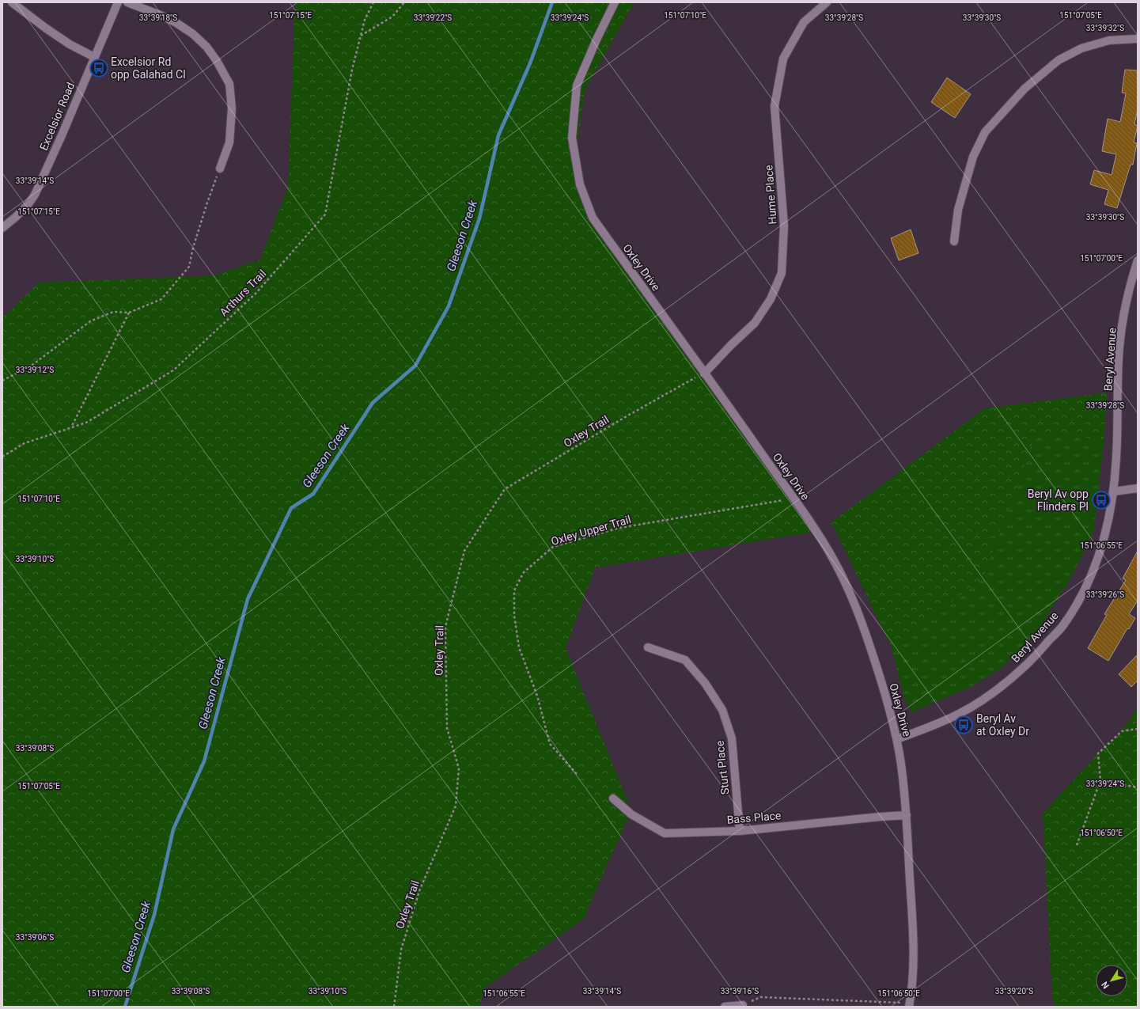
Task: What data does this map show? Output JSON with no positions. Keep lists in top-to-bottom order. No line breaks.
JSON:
{"streets":{"street":["Excelsior Road","Hume Place","Oxley Drive","Beryl Avenue","Sturt Place","Bass Place"],"path":["Arthurs Trail","Oxley Trail","Oxley Upper Trail"]},"crossings":[["Hume Place","Oxley Drive"],["Hume Place","Oxley Trail"],["Oxley Drive","Beryl Avenue"],["Oxley Drive","Oxley Trail"],["Oxley Drive","Oxley Upper Trail"],["Oxley Drive","Bass Place"],["Sturt Place","Bass Place"]],"water":["Gleeson Creek"],"places":{"bus stop":["Excelsior Rd opp Galahad Cl","Beryl Av opp Flinders Pl","Beryl Av at Oxley Dr"]},"north":"bottom left","coordinates":["151°07'15\"E","151°07'10\"E","151°07'05\"E","33°39'18\"S","33°39'22\"S","33°39'24\"S","33°39'28\"S","33°39'30\"S","33°39'32\"S","33°39'14\"S","151°07'00\"E","33°39'12\"S","151°06'55\"E","33°39'10\"S","33°39'26\"S","33°39'08\"S","151°06'50\"E","33°39'06\"S","33°39'16\"S","33°39'20\"S"]}
